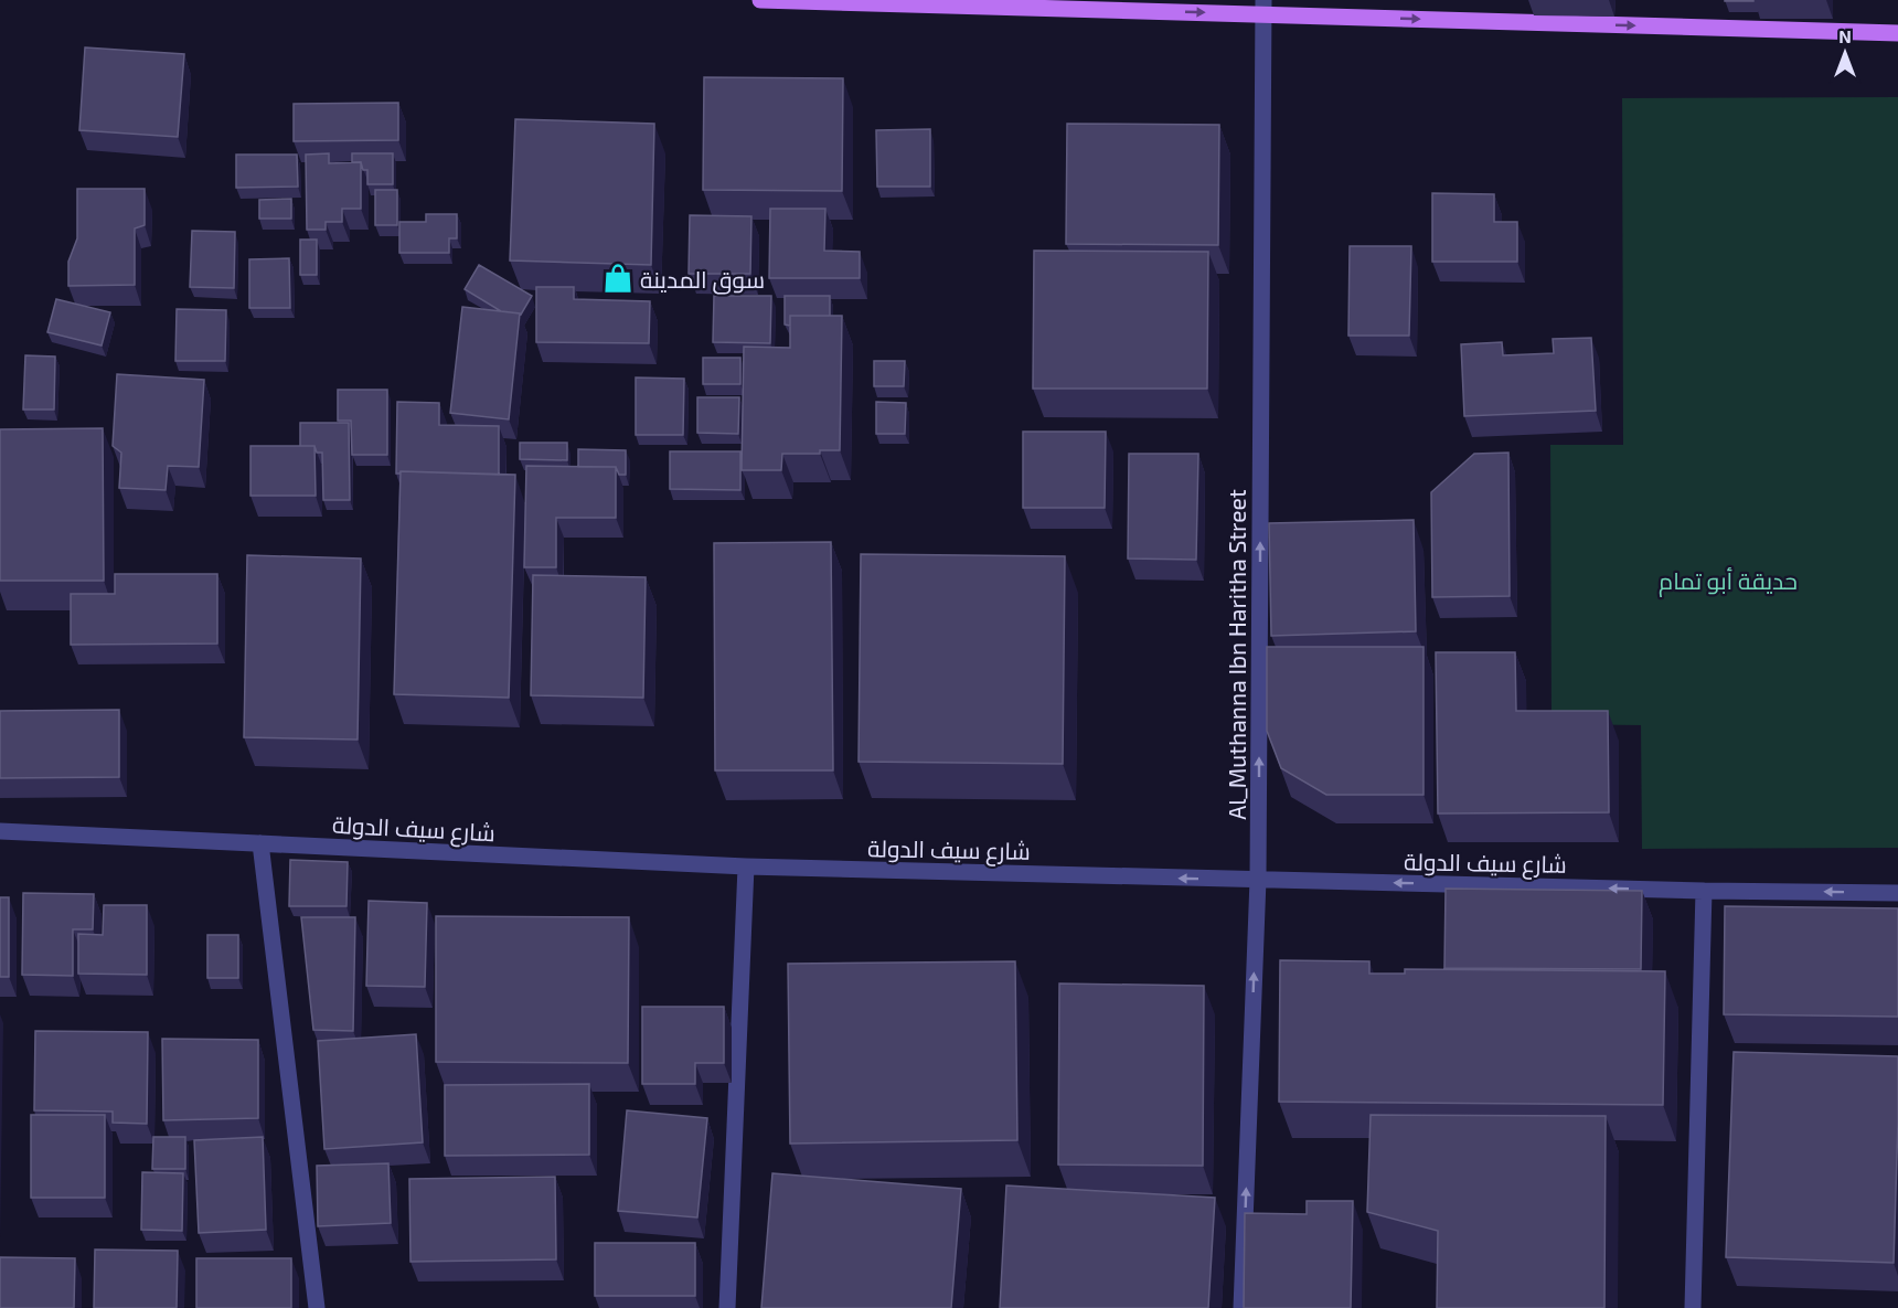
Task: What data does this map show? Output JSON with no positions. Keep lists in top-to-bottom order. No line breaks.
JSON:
{"streets":{"street":["Al_Muthanna Ibn Haritha Street","شارع سيف الدولة"]},"crossings":[["Al_Muthanna Ibn Haritha Street","شارع سيف الدولة"]],"one_way":["Al_Muthanna Ibn Haritha Street","شارع سيف الدولة"],"parks":["حديقة أبو تمام"],"places":{"shop":["سوق المدينة"]},"north":"top"}
